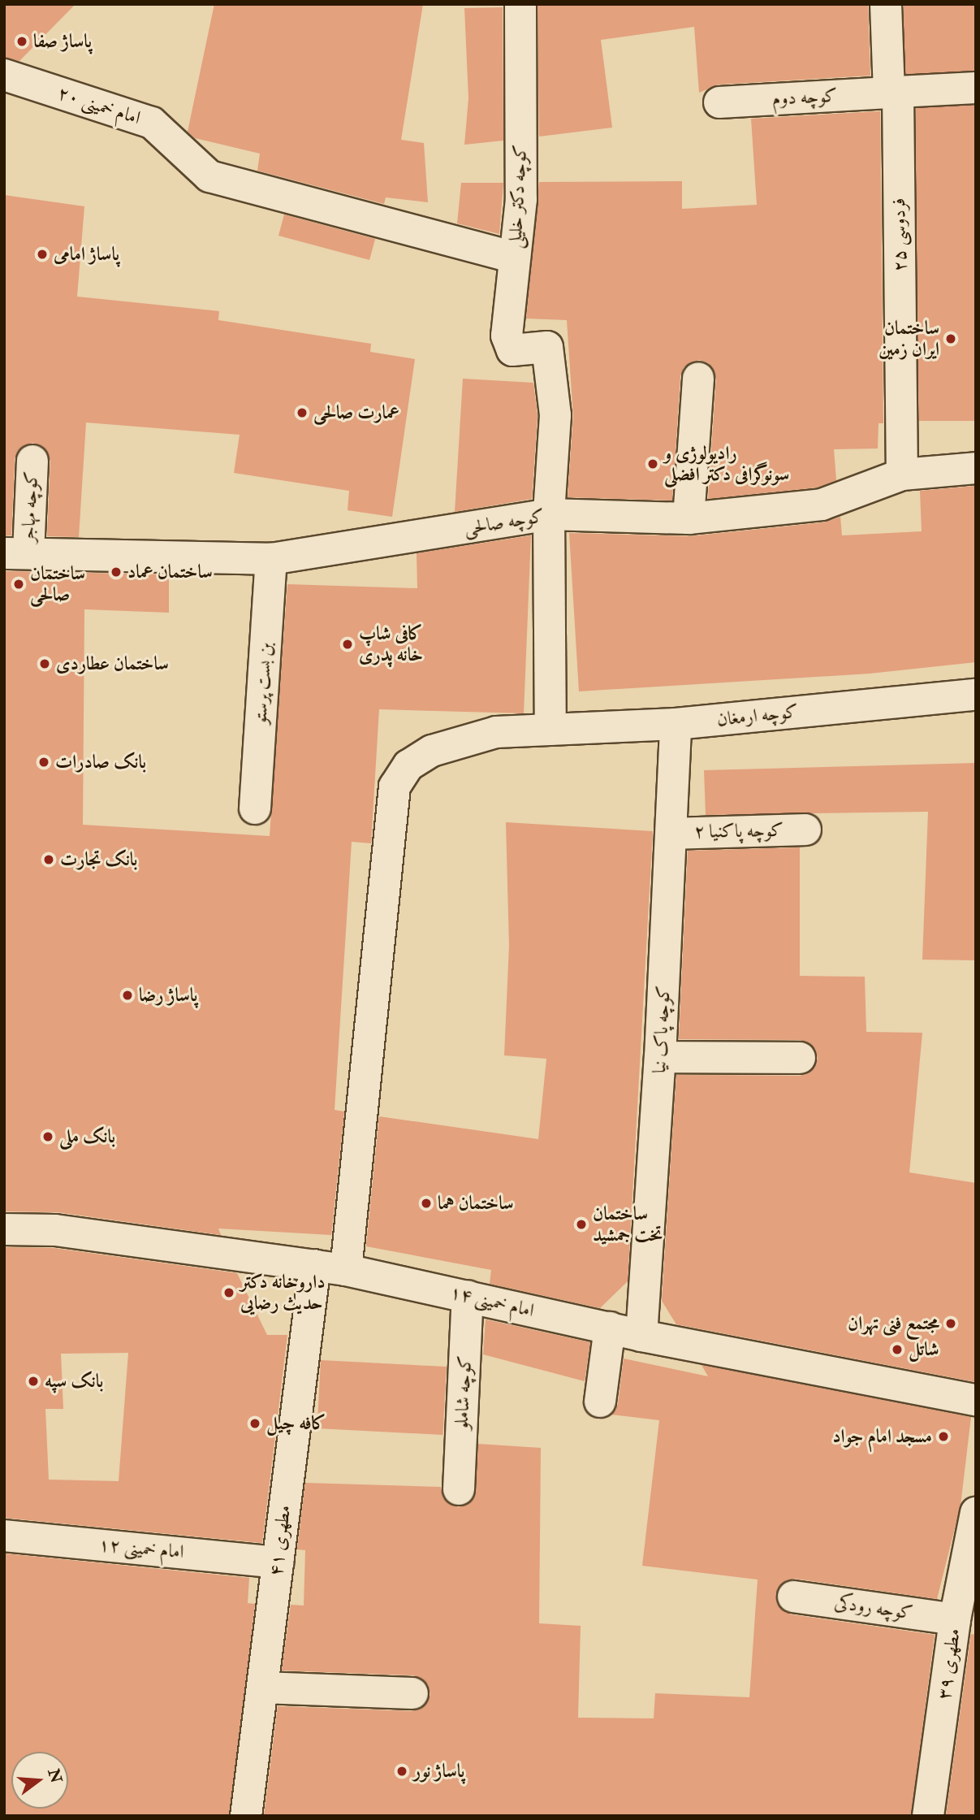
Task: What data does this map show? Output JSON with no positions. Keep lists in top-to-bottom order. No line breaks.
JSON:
{"streets":{"street":["کوچه دوم","امام خمینی ۲۰","کوچه دکتر خلیلی","فردوسی ۲۵","کوچه مهاجر","کوچه صالحی","بن بست پرستو","کوچه ارمغان","کوچه پاکنیا ۲","کوچه پاک نیا","امام خمینی ۱۴","کوچه شاملو","مطهری ۴۱","امام خمینی ۱۲","کوچه رودکی","مطهری ۳۹"]},"crossings":[["کوچه دوم","فردوسی ۲۵"],["امام خمینی ۲۰","کوچه دکتر خلیلی"],["کوچه دکتر خلیلی","کوچه صالحی"],["فردوسی ۲۵","کوچه صالحی"],["کوچه مهاجر","کوچه صالحی"],["کوچه صالحی","بن بست پرستو"],["کوچه ارمغان","کوچه پاک نیا"],["کوچه ارمغان","امام خمینی ۱۴"],["کوچه پاکنیا ۲","کوچه پاک نیا"],["کوچه پاک نیا","امام خمینی ۱۴"],["امام خمینی ۱۴","کوچه شاملو"],["امام خمینی ۱۴","مطهری ۴۱"],["مطهری ۴۱","امام خمینی ۱۲"],["کوچه رودکی","مطهری ۳۹"]],"places":["پاساژ صفا","پاساژ امامی","ساختمان ایران زمین","عمارت صالحی","رادیولوژی و سونوگرافی دکتر افضلی","ساختمان عماد","ساختمان صالحی","کافی شاپ خانه پدری","ساختمان عطاردی","بانک صادرات","بانک تجارت","پاساژ رضا","بانک ملی","ساختمان هما","ساختمان تخت جمشید","داروخانه دکتر حدیث رضایی","مجتمع فنی تهران","شاتل","بانک سپه","کافه چیل","مسجد امام جواد","پاساژ نور"],"north":"right"}
